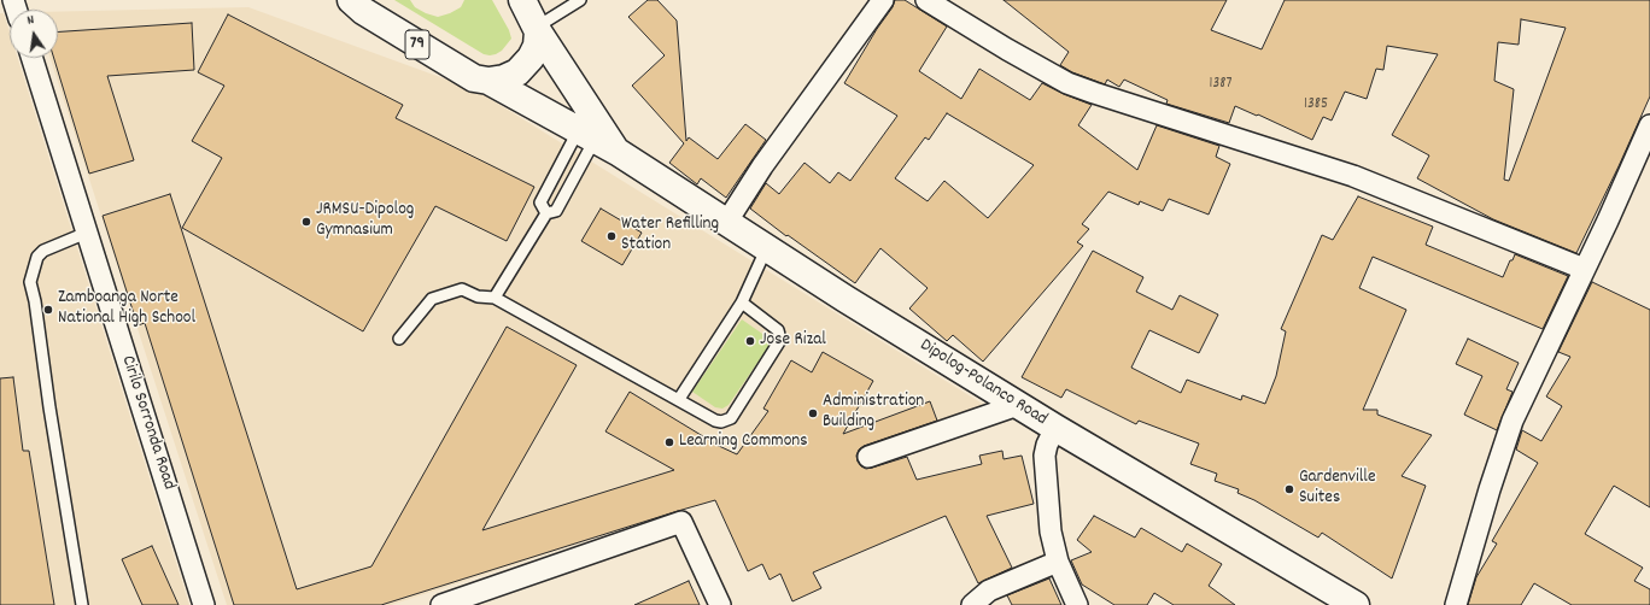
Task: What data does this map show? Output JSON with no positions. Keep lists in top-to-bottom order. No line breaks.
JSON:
{"streets":{"highway":["79","Dipolog-Polanco Road"],"street":["Cirilo Sorronda Road"]},"crossings":[["79","Dipolog-Polanco Road"]],"places":["JRMSU-Dipolog Gymnasium","Water Refilling Station","Zamboanga Norte National High School","Jose Rizal","Administration Building","Learning Commons","Gardenville Suites"],"house_numbers":["1387","1385"],"north":"top"}
